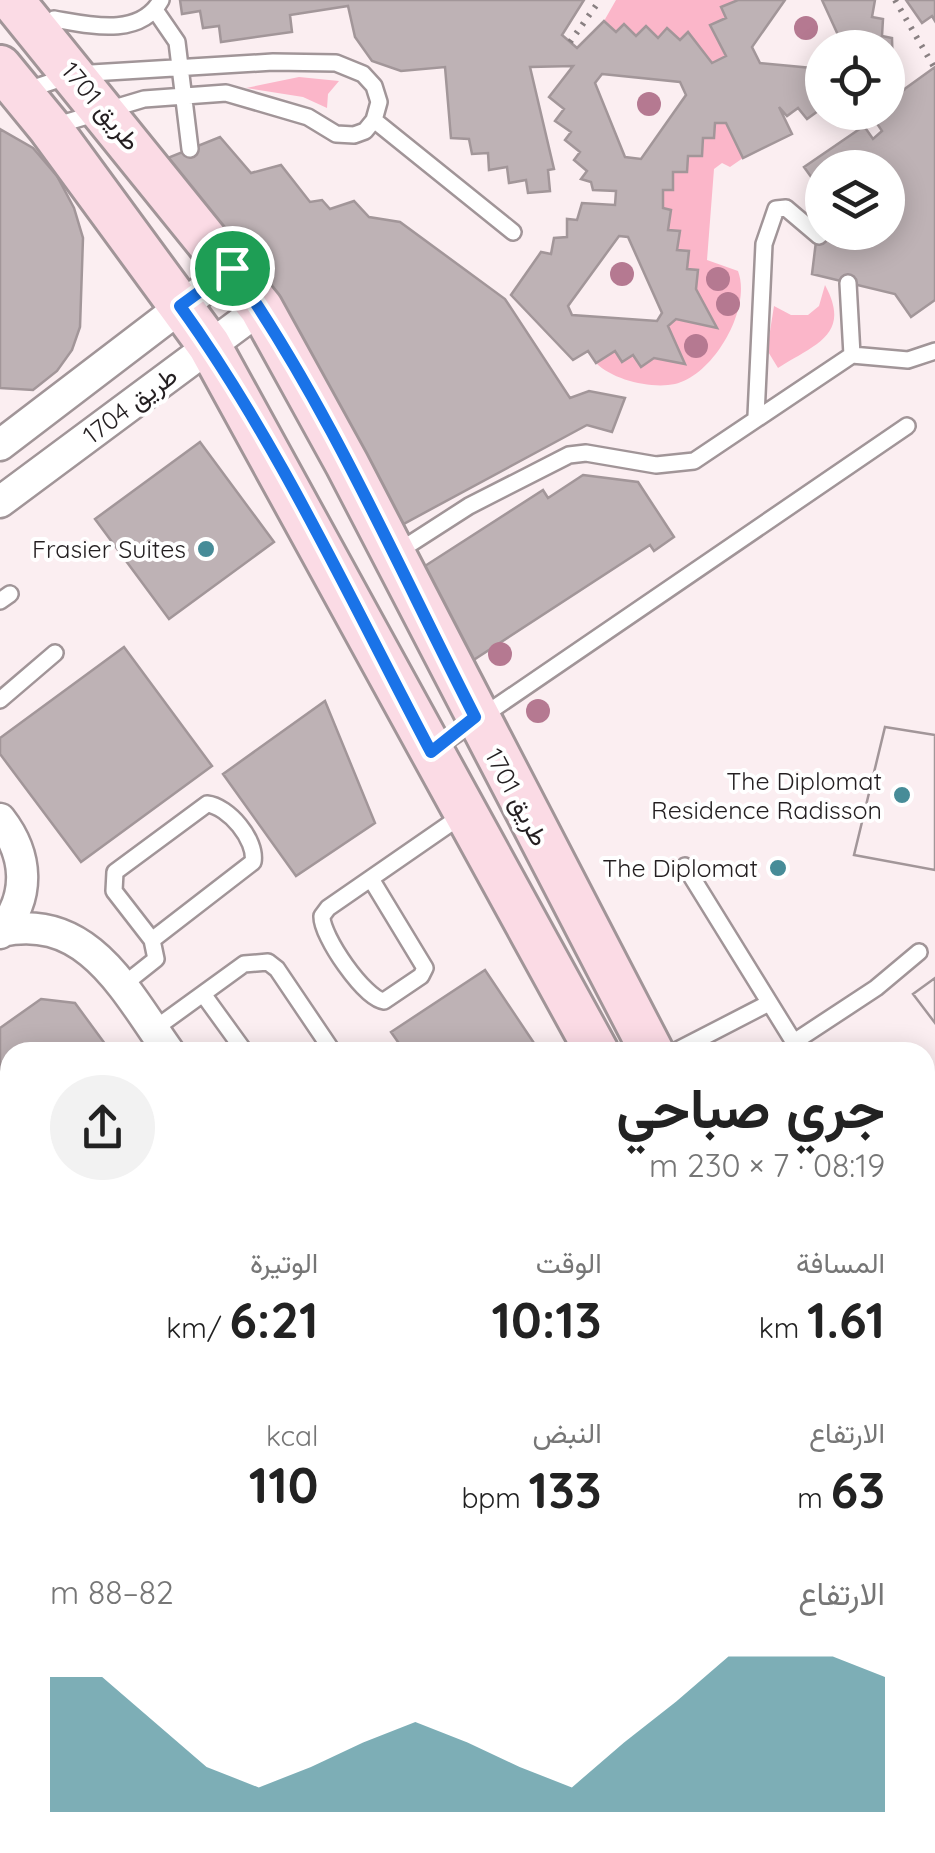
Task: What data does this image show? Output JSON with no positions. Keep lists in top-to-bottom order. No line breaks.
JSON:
{"streets":{"street":["طريق 1701","طريق 1704"]},"crossings":[["طريق 1701","طريق 1704"]],"places":["Frasier Suites","The Diplomat Residence Radisson","The Diplomat"],"page":{"heading":["جري صباحي","08:19 · 7 × 230 m"],"stats":[["المسافة","1.61 km"],["الوقت","10:13"],["الوتيرة","6:21 /km"],["الارتفاع","63 m"],["النبض","133 bpm"],["kcal","110"]],"chart":["الارتفاع","82–88 m"]}}
